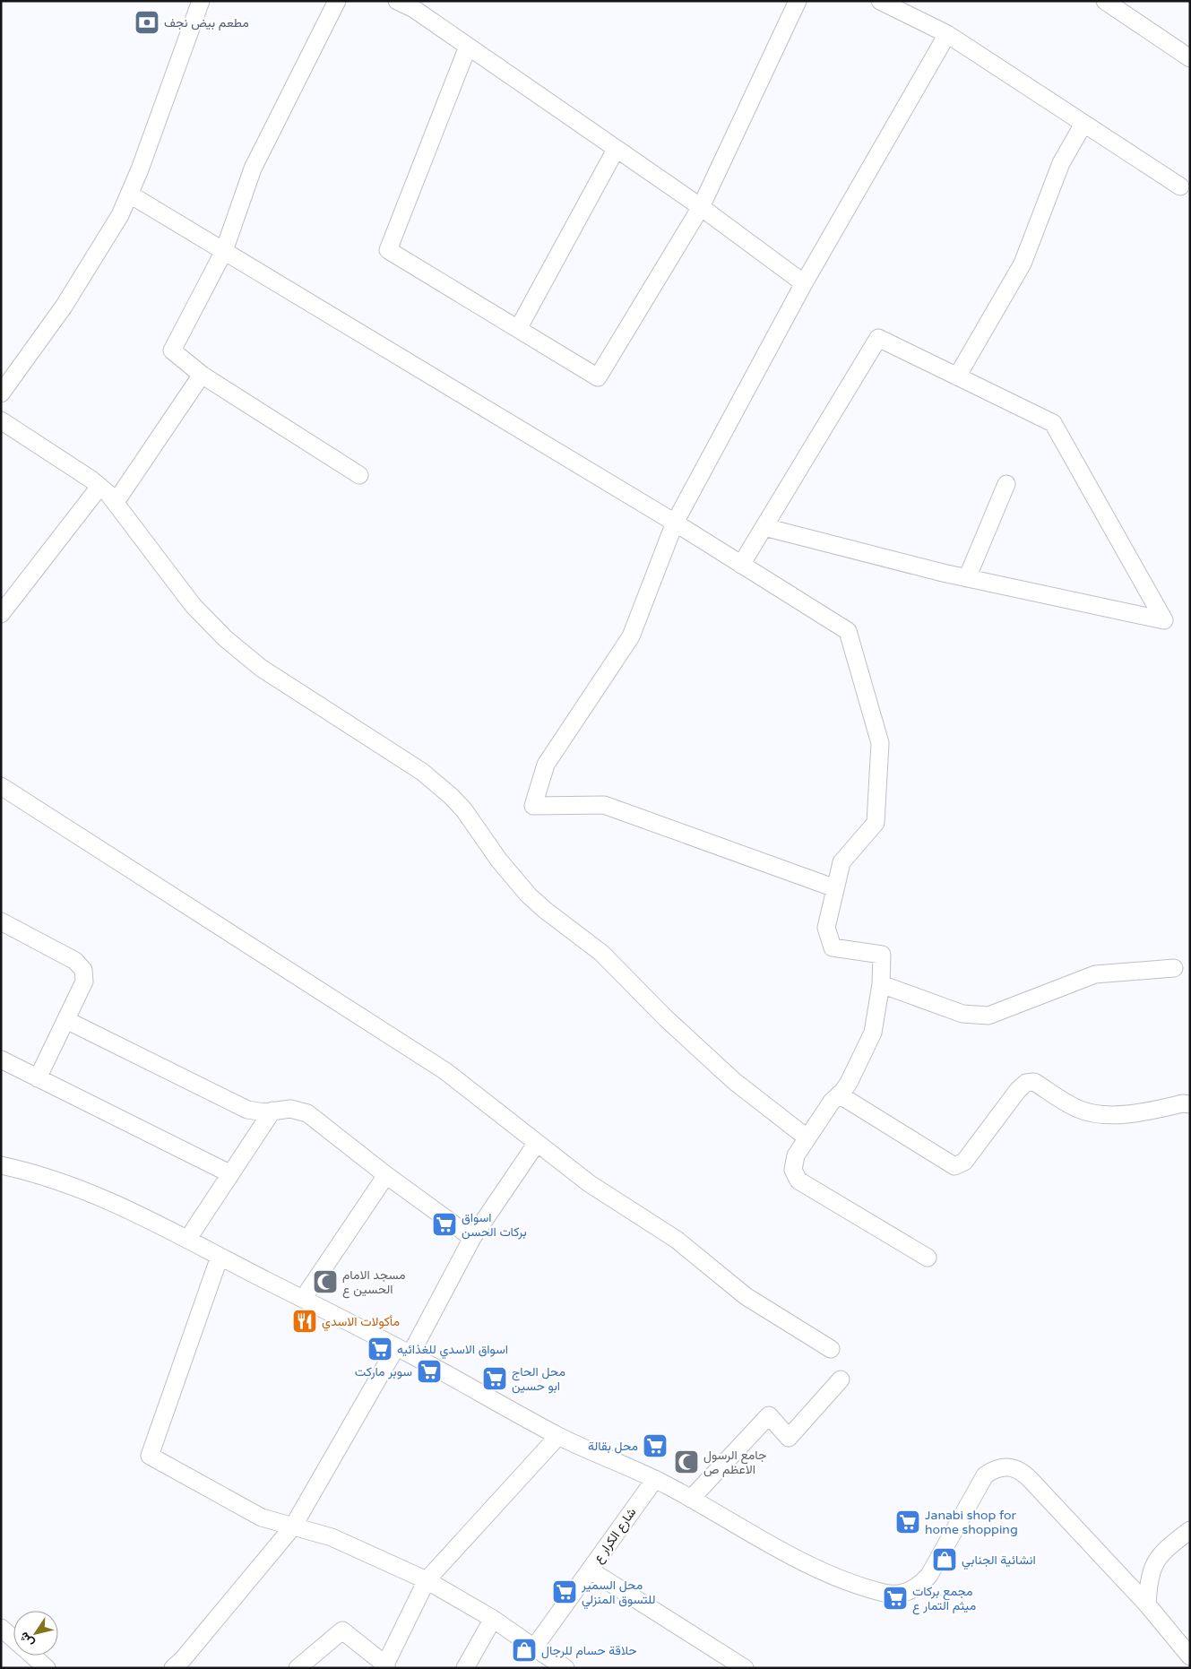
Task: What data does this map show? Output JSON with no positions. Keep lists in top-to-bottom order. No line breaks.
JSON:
{"streets":{"street":["شارع الكرار ع"]},"places":{"bank":["مطعم بيض نجف"],"supermarket":["اسواق بركات الحسن","اسواق الاسدي للغذائيه","سوبر ماركت","محل الحاج ابو حسين","محل بقالة","Janabi shop for home shopping","محل السمير للتسوق المنزلي","مجمع بركات ميثم التمار ع"],"mosque":["مسجد الامام الحسين ع","جامع الرسول الاعظم ص"],"restaurant":["مأكولات الاسدي"],"shop":["انشائية الجنابي","حلاقة حسام للرجال"]},"north":"bottom left"}
